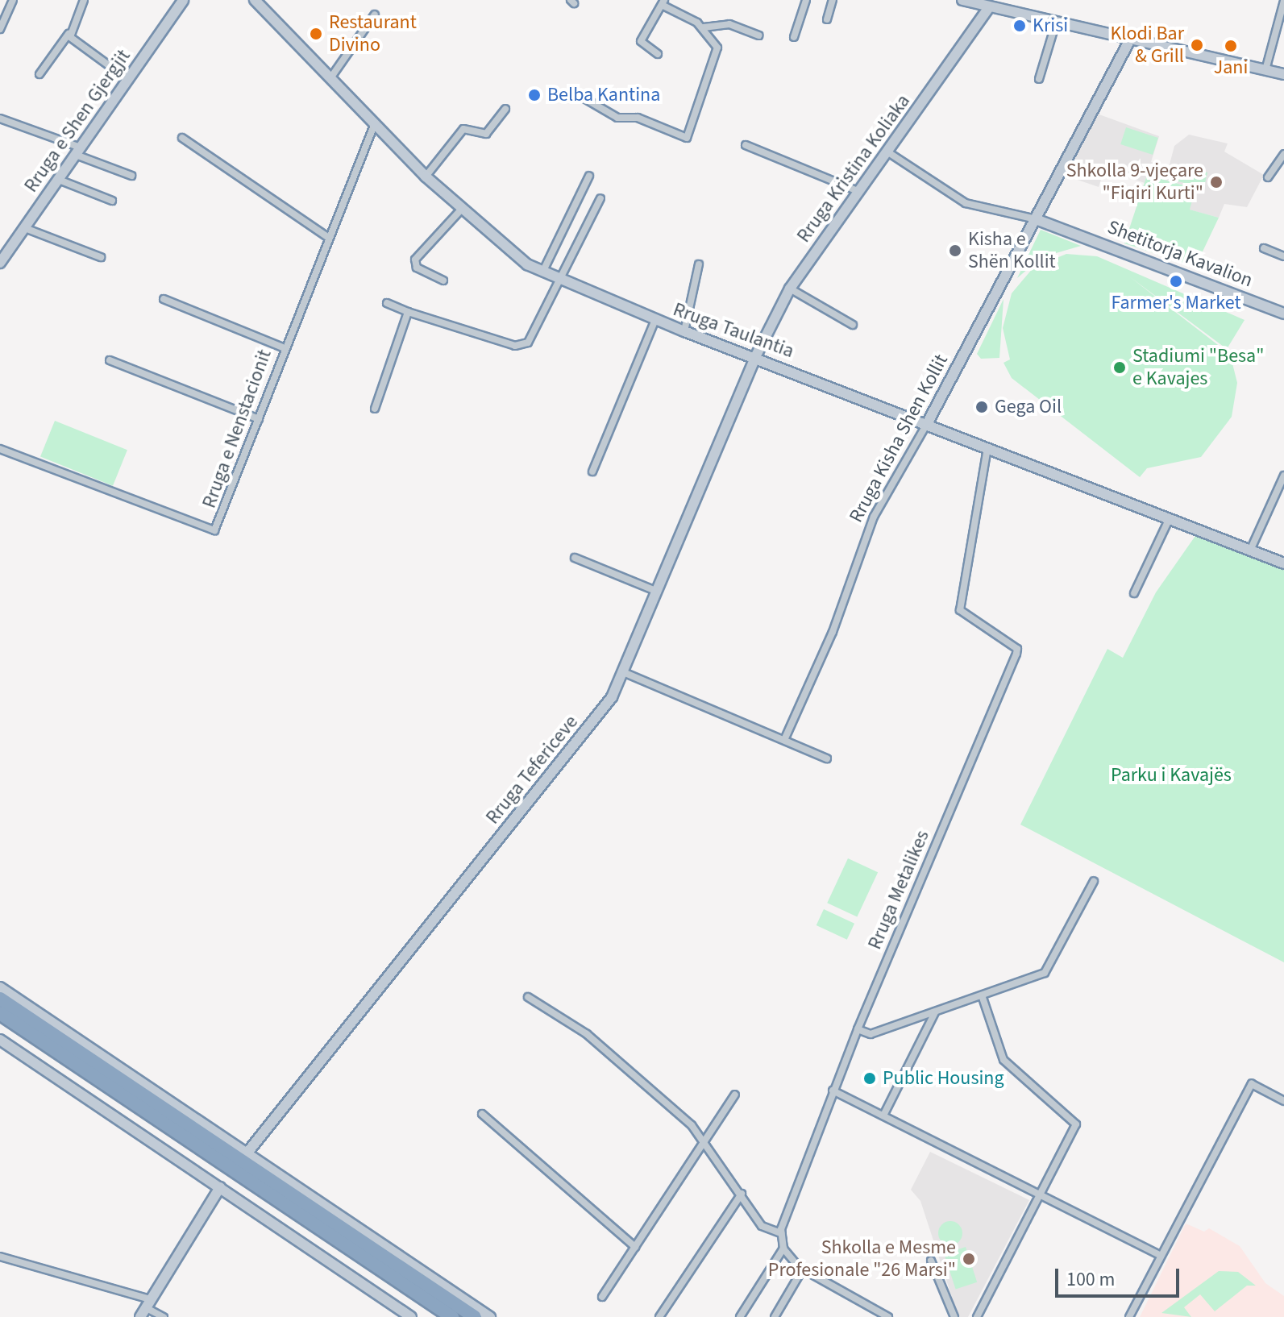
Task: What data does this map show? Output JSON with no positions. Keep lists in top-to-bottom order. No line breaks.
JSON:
{"streets":{"street":["Rruga e Shen Gjergjit","Rruga Kristina Koliaka","Shetitorja Kavalion","Rruga Taulantia","Rruga e Nenstacionit","Rruga Kisha Shen Kollit","Rruga Tefericeve","Rruga Metalikes"]},"crossings":[["Rruga Kristina Koliaka","Shetitorja Kavalion"],["Rruga Kristina Koliaka","Rruga Taulantia"],["Rruga Kristina Koliaka","Rruga Tefericeve"],["Shetitorja Kavalion","Rruga Kisha Shen Kollit"],["Rruga Taulantia","Rruga e Nenstacionit"],["Rruga Taulantia","Rruga Kisha Shen Kollit"],["Rruga Taulantia","Rruga Tefericeve"],["Rruga Taulantia","Rruga Metalikes"]],"parks":["Parku i Kavajës"],"places":["Krisi","Restaurant Divino","Klodi Bar & Grill","Jani","Belba Kantina","Shkolla 9-vjeçare \"Fiqiri Kurti\"","Kisha e Shën Kollit","Farmer's Market","Stadiumi \"Besa\" e Kavajes","Gega Oil","Public Housing","Shkolla e Mesme Profesionale \"26 Marsi\""],"scale_bar":"100 m"}
